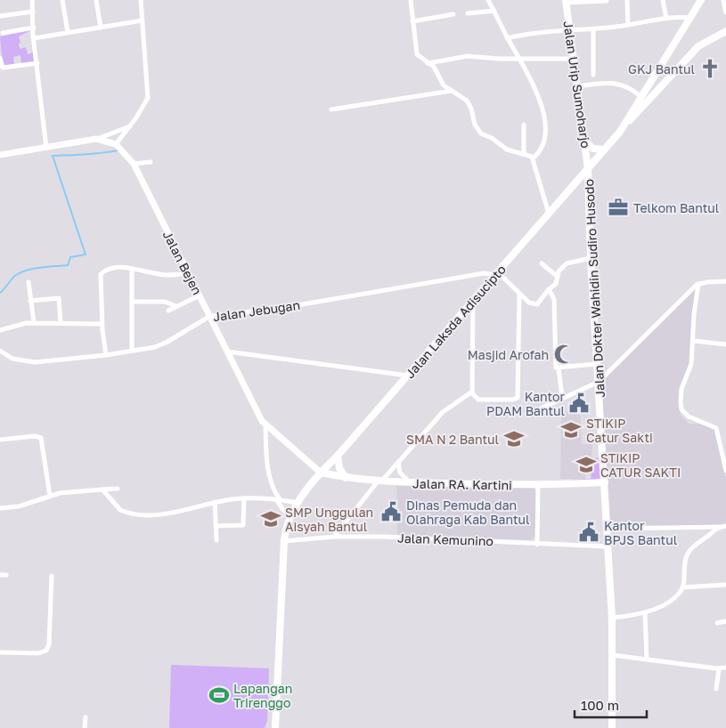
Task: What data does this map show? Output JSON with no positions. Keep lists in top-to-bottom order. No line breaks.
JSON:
{"streets":{"main road":["Jalan Urip Sumoharjo","Jalan Dokter Wahidin Sudiro Husodo","Jalan Laksda Adisucipto","Jalan RA. Kartini"],"street":["Jalan Bejen","Jalan Jebugan","Jalan Kemunino"]},"crossings":[["Jalan Urip Sumoharjo","Jalan Dokter Wahidin Sudiro Husodo"],["Jalan Urip Sumoharjo","Jalan Laksda Adisucipto"],["Jalan Bejen","Jalan Jebugan"],["Jalan Bejen","Jalan Laksda Adisucipto"],["Jalan Bejen","Jalan RA. Kartini"],["Jalan Dokter Wahidin Sudiro Husodo","Jalan Laksda Adisucipto"],["Jalan Dokter Wahidin Sudiro Husodo","Jalan RA. Kartini"],["Jalan Dokter Wahidin Sudiro Husodo","Jalan Kemunino"],["Jalan Jebugan","Jalan Laksda Adisucipto"],["Jalan Laksda Adisucipto","Jalan RA. Kartini"],["Jalan Laksda Adisucipto","Jalan Kemunino"]],"places":{"church":["GKJ Bantul"],"office":["Telkom Bantul"],"mosque":["Masjid Arofah"],"public building":["Kantor PDAM Bantul","Dinas Pemuda dan Olahraga Kab Bantul","Kantor BPJS Bantul"],"school or university":["STiKIP Catur Sakti","SMA N 2 Bantul","STiKIP CATUR SAKTI","SMP Unggulan Aisyah Bantul"],"sports":["Lapangan Trirenggo"]},"scale_bar":"100 m"}
